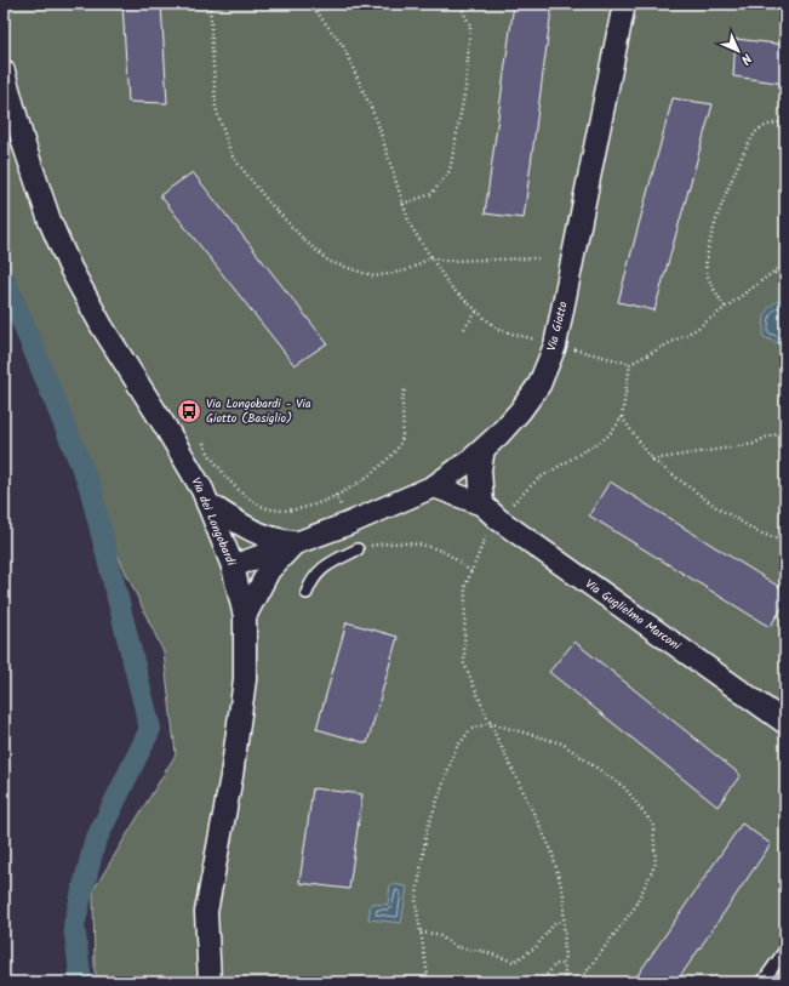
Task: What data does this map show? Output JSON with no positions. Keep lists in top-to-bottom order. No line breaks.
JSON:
{"streets":{"street":["Via Giotto","Via dei Longobardi","Via Guglielmo Marconi"]},"crossings":[["Via Giotto","Via dei Longobardi"],["Via Giotto","Via Guglielmo Marconi"]],"places":{"bus stop":["Via Longobardi - Via Giotto (Basiglio)"]},"north":"bottom right"}
